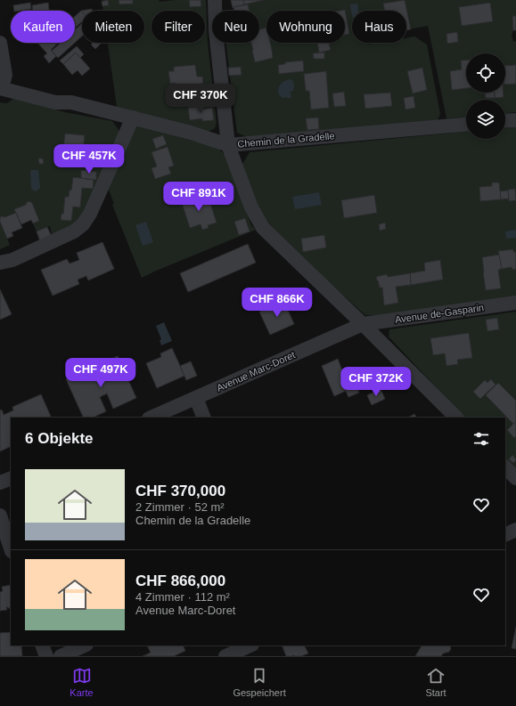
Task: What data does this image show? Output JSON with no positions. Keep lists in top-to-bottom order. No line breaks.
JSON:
{"streets":{"street":["Chemin de la Gradelle","Avenue de-Gasparin","Avenue Marc-Doret"]},"crossings":[["Avenue de-Gasparin","Avenue Marc-Doret"]],"page":{"chip":["Kaufen","Mieten","Filter","Neu","Wohnung","Haus"],"price":["CHF 370K","CHF 457K","CHF 891K","CHF 866K","CHF 497K","CHF 372K"],"heading":"6 Objekte","list":[{"name":"CHF 370,000","note":"2 Zimmer · 52 m² · Chemin de la Gradelle"},{"name":"CHF 866,000","note":"4 Zimmer · 112 m² · Avenue Marc-Doret"}],"tabs":["Karte","Gespeichert","Start"]}}
